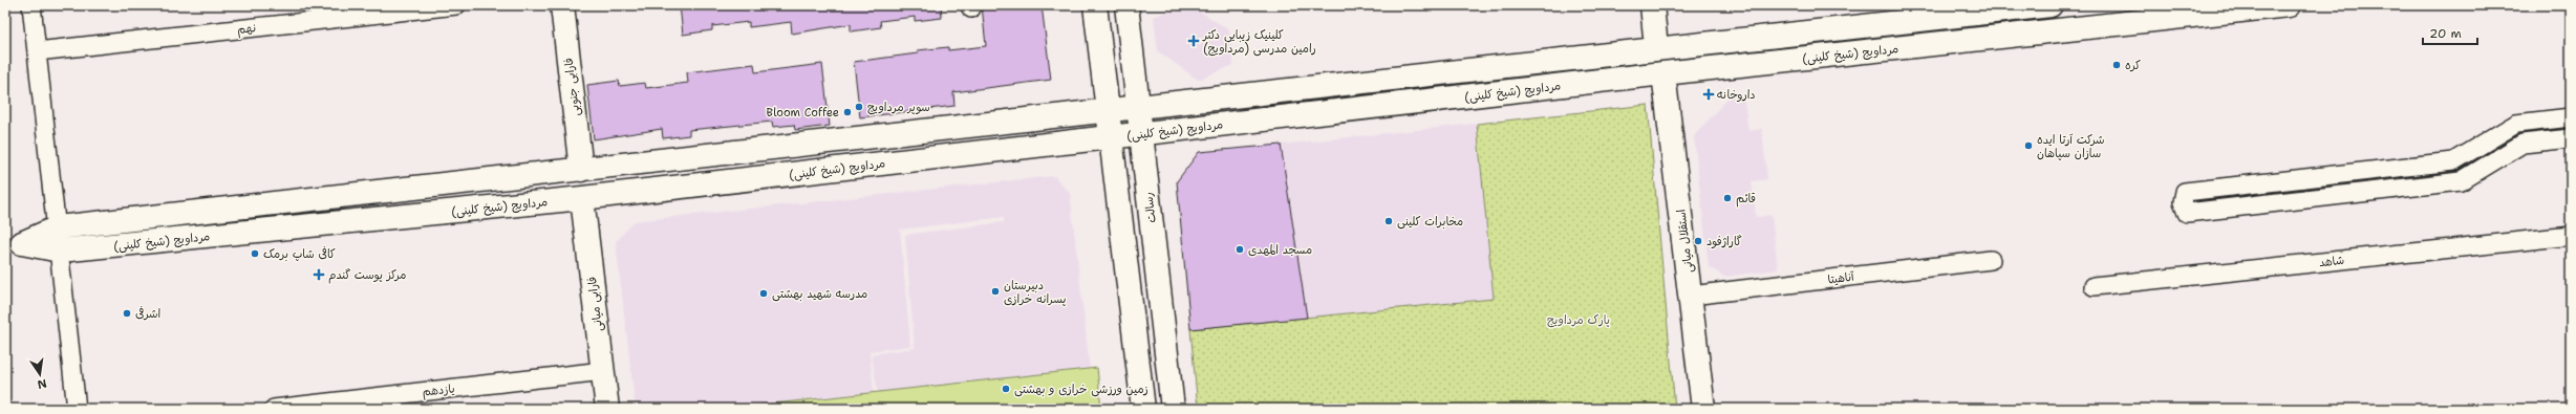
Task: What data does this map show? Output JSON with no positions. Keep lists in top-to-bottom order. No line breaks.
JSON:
{"streets":{"main road":["مرداویج (شیخ کلینی)","فارابی جنوبی","رسالت","استقلال میانی","فارابی میانی"],"street":["نهم","شاهد","آناهیتا","یازدهم"]},"crossings":[["مرداویج (شیخ کلینی)","رسالت"],["مرداویج (شیخ کلینی)","استقلال میانی"],["مرداویج (شیخ کلینی)","فارابی میانی"],["استقلال میانی","آناهیتا"],["فارابی میانی","یازدهم"]],"parks":["پارک مرداویج"],"places":{"health":["کلینیک زیبایی دکتر رامین مدرسی (مرداویج)","داروخانه","مرکز پوست گندم"],"other":["کره","سوپر مرداویچ","Bloom Coffee","شرکت آرتا ایده سازان سپاهان","قائم","مخابرات کلینی","گاراژفود","مسجد المهدی","کافی شاپ برمک","دبیرستان پسرانه خرازی","مدرسه شهید بهشتی","اشرفی","زمین ورزشی خرازی و بهشتی"]},"scale_bar":"20 m","north":"bottom"}
